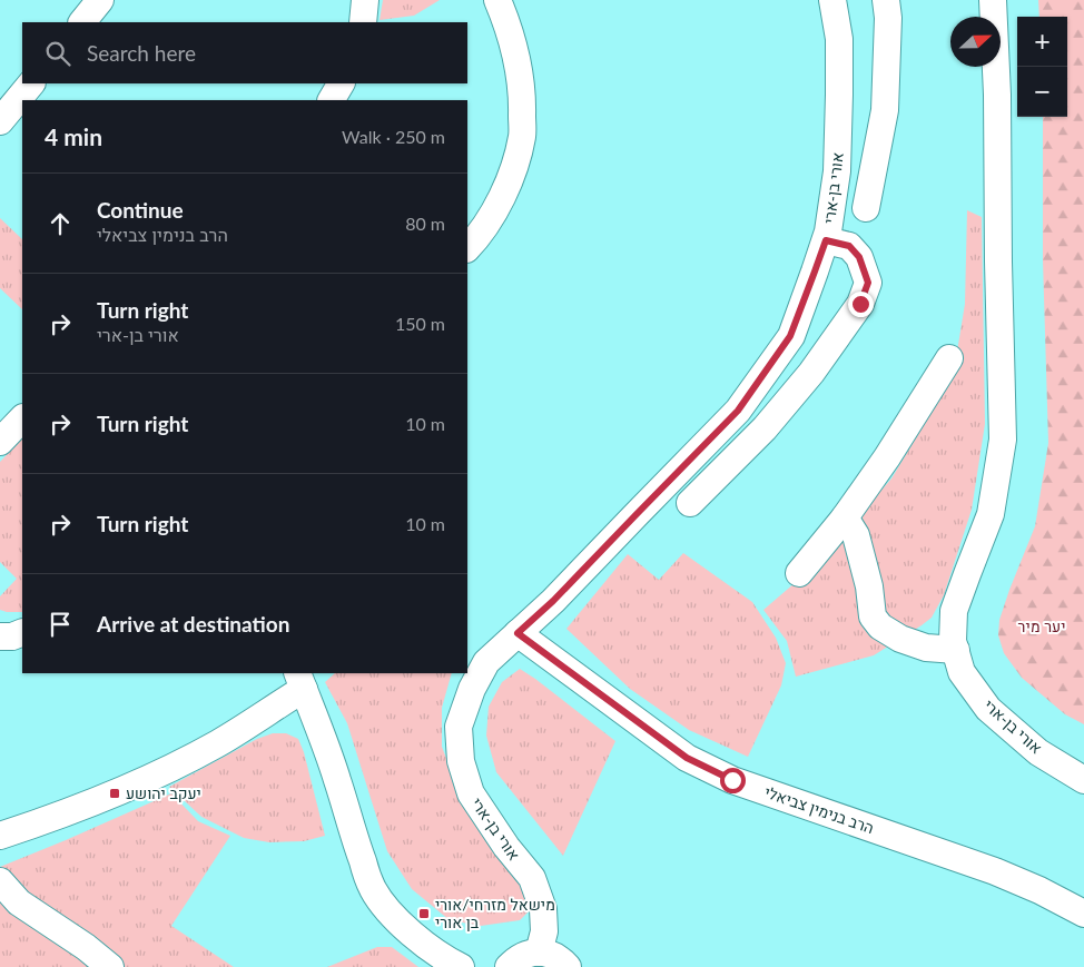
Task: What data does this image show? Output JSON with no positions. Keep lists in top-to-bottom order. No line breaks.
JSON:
{"streets":{"street":["אורי בן-ארי","הרב בנימין צביאלי"]},"crossings":[["אורי בן-ארי","הרב בנימין צביאלי"]],"parks":["יער מיר"],"places":{"transit":["יעקב יהושע","מישאל מזרחי/אורי בן אורי"]},"north":"right","page":{"map_buttons":["+","−"],"search":"Search here","heading":["4 min","Walk · 250 m"],"list":[["Continue","הרב בנימין צביאלי","80 m"],["Turn right","אורי בן-ארי","150 m"],["Turn right","10 m"],["Turn right","10 m"],"Arrive at destination"]}}
